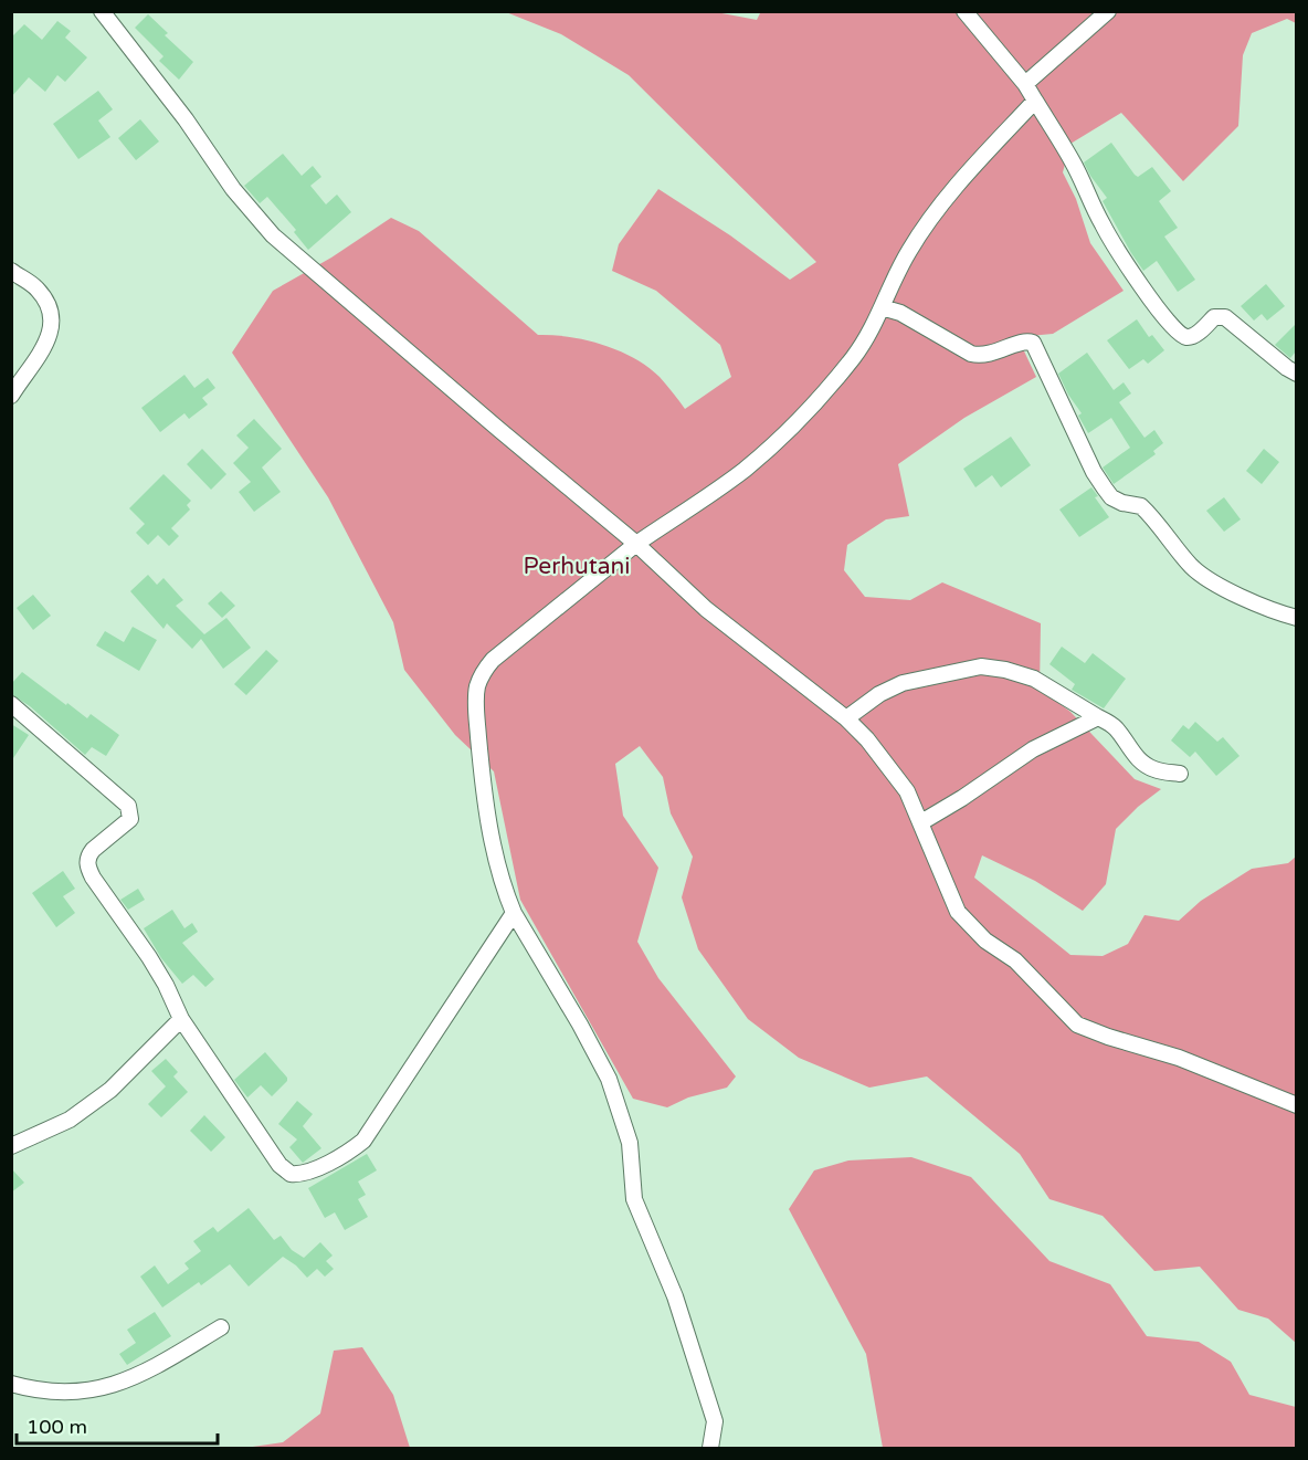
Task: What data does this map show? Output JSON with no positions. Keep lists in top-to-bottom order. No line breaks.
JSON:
{"parks":["Perhutani"],"scale_bar":"100 m"}
